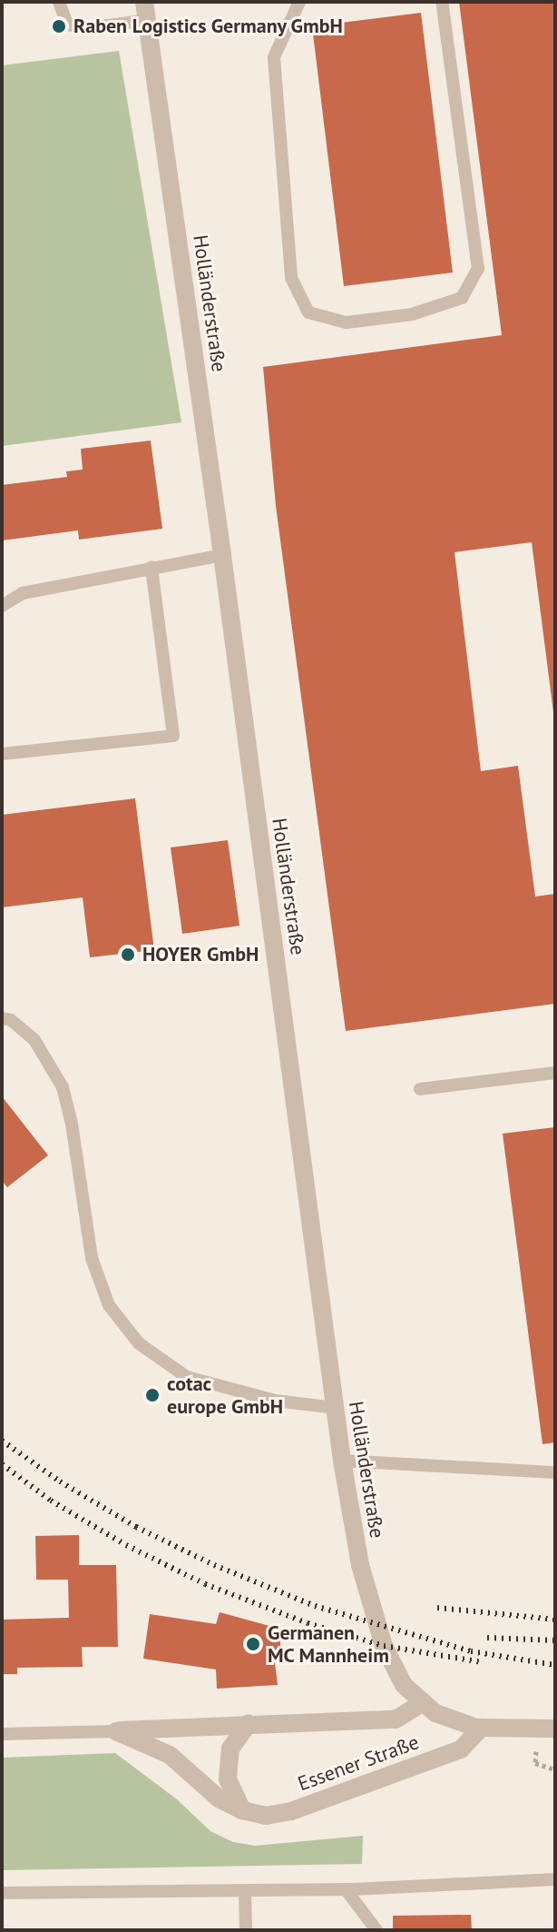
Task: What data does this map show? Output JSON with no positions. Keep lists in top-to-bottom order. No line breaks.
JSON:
{"streets":{"street":["Holländerstraße","Essener Straße"]},"crossings":[["Holländerstraße","Essener Straße"]],"places":["Raben Logistics Germany GmbH","HOYER GmbH","cotac europe GmbH","Germanen MC Mannheim"]}
